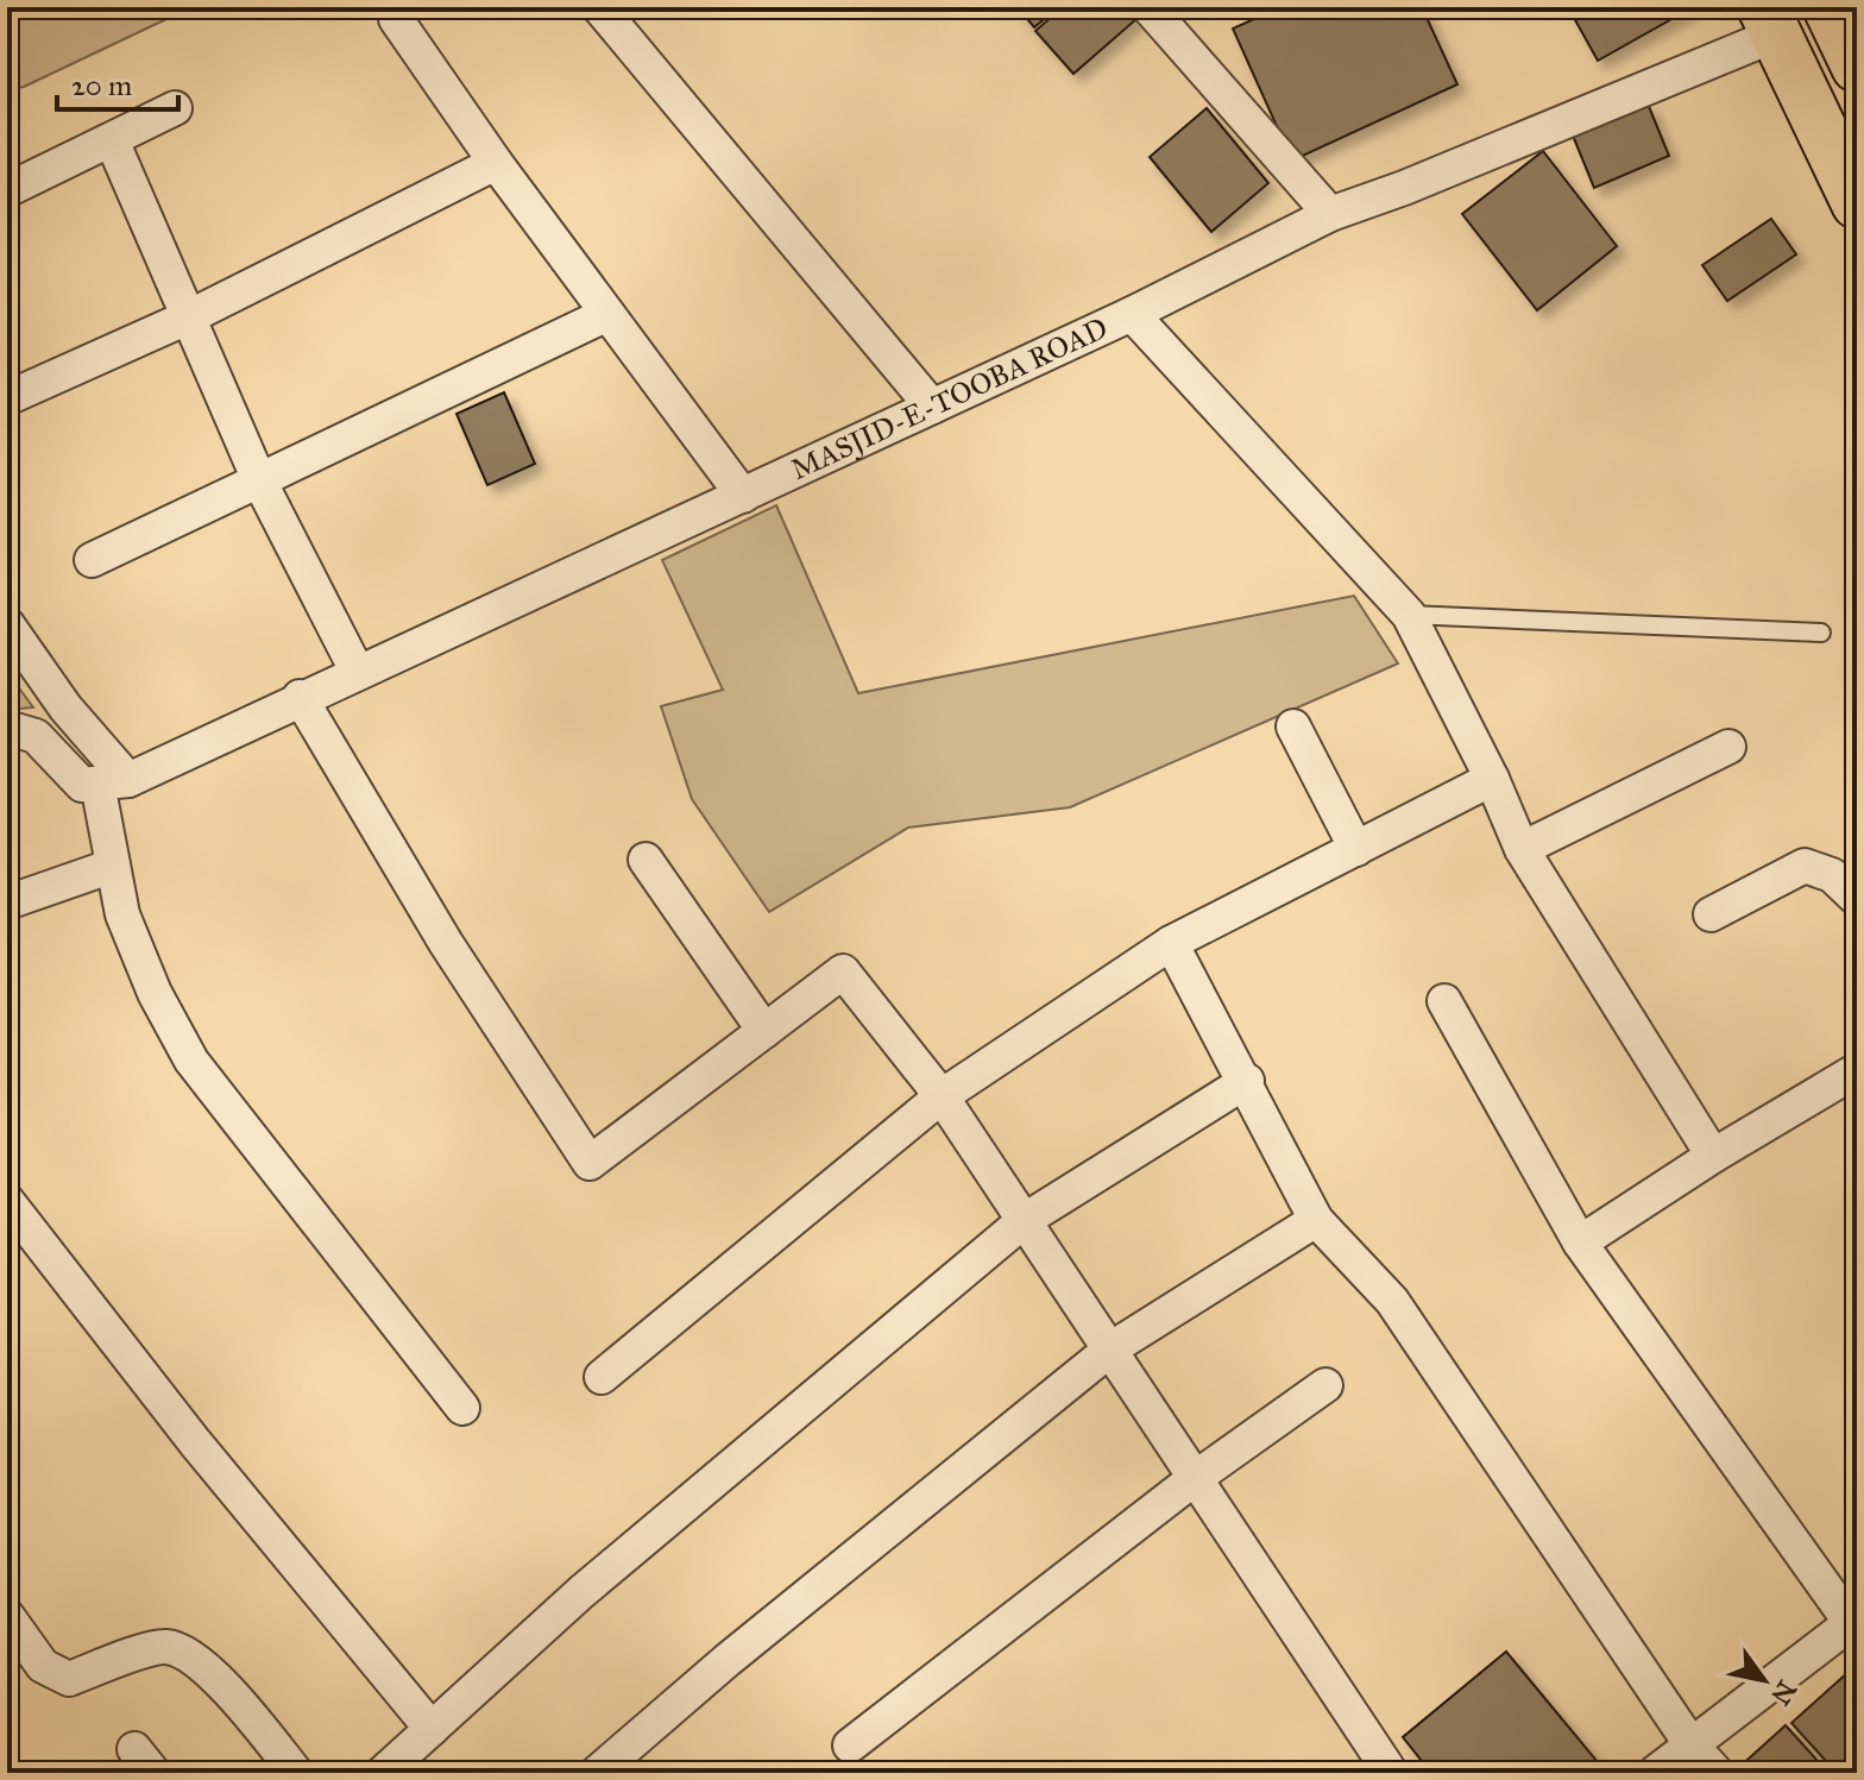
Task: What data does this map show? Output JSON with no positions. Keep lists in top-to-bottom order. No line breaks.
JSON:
{"streets":{"street":["MASJID-E-TOOBA ROAD"]},"scale_bar":"20 m","north":"bottom right"}
